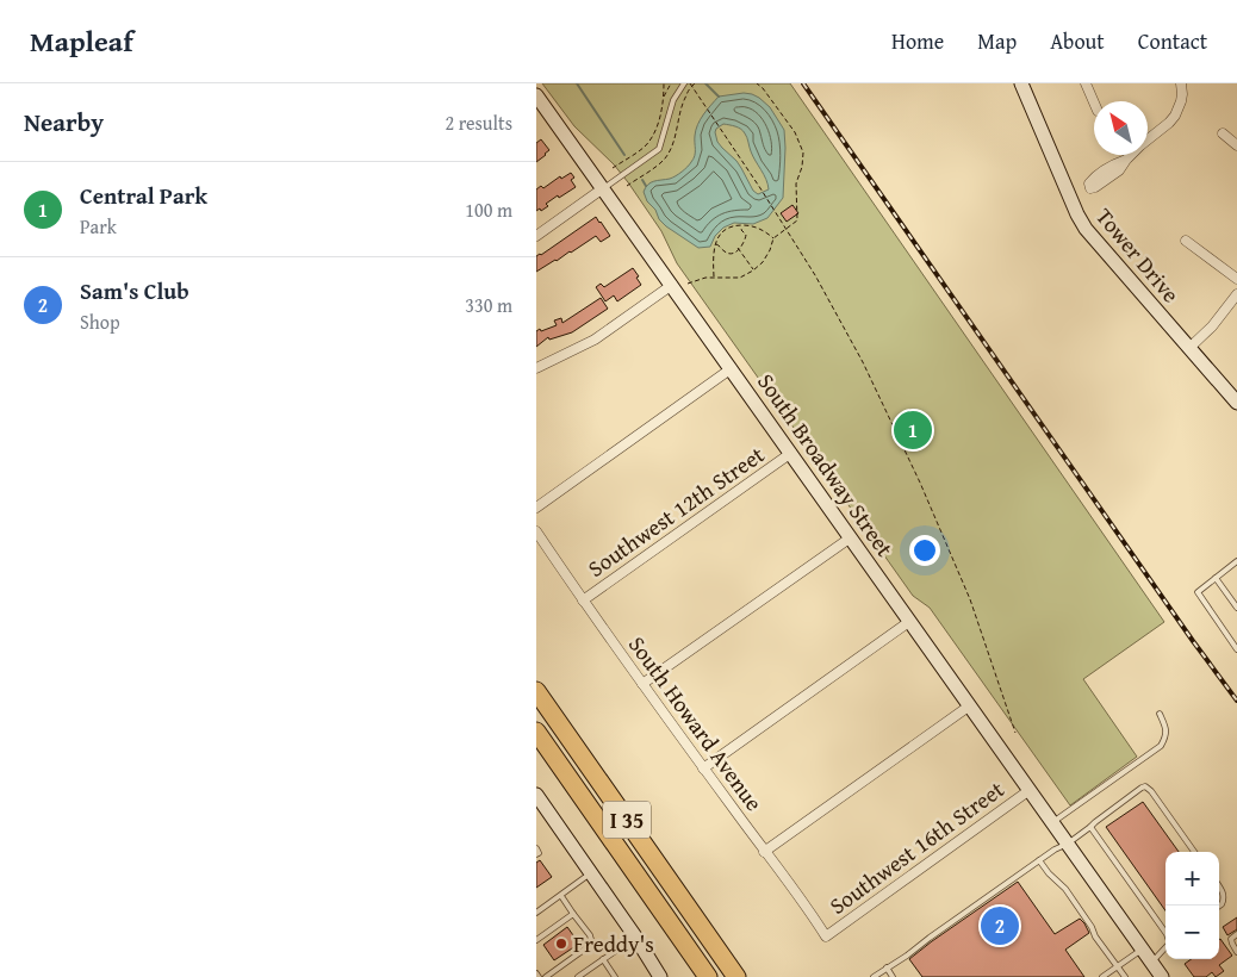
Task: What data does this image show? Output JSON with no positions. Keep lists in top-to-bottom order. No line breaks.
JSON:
{"streets":{"highway":["I 35"],"main road":["Tower Drive","South Broadway Street"],"street":["Southwest 12th Street","South Howard Avenue","Southwest 16th Street"]},"crossings":[["South Broadway Street","Southwest 12th Street"],["South Broadway Street","Southwest 16th Street"],["Southwest 12th Street","South Howard Avenue"],["South Howard Avenue","Southwest 16th Street"]],"places":["Freddy's"],"north":"top left","page":{"header":"Mapleaf","nav":["Home","Map","About","Contact"],"heading":["Nearby","2 results"],"list":[{"mark":"1","name":"Central Park","note":"Park","value":"100 m"},{"mark":"2","name":"Sam's Club","note":"Shop","value":"330 m"}],"pins":["1","2"],"map_buttons":["+","−"]}}
